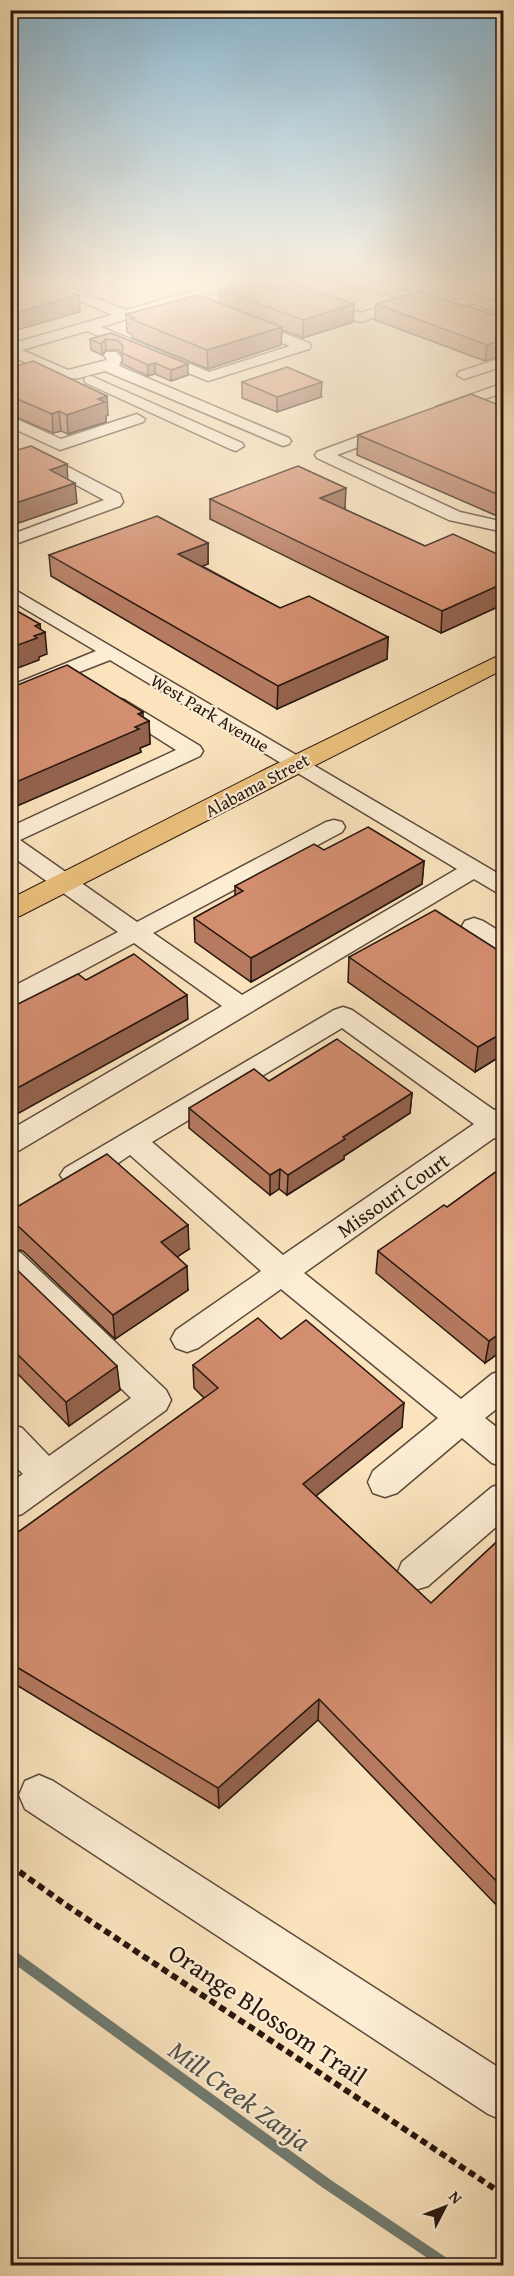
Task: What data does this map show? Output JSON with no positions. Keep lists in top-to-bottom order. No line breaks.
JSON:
{"streets":{"main road":["Alabama Street"],"street":["West Park Avenue","Missouri Court"],"path":["Orange Blossom Trail"]},"crossings":[["West Park Avenue","Alabama Street"]],"water":["Mill Creek Zanja"],"north":"top right"}
